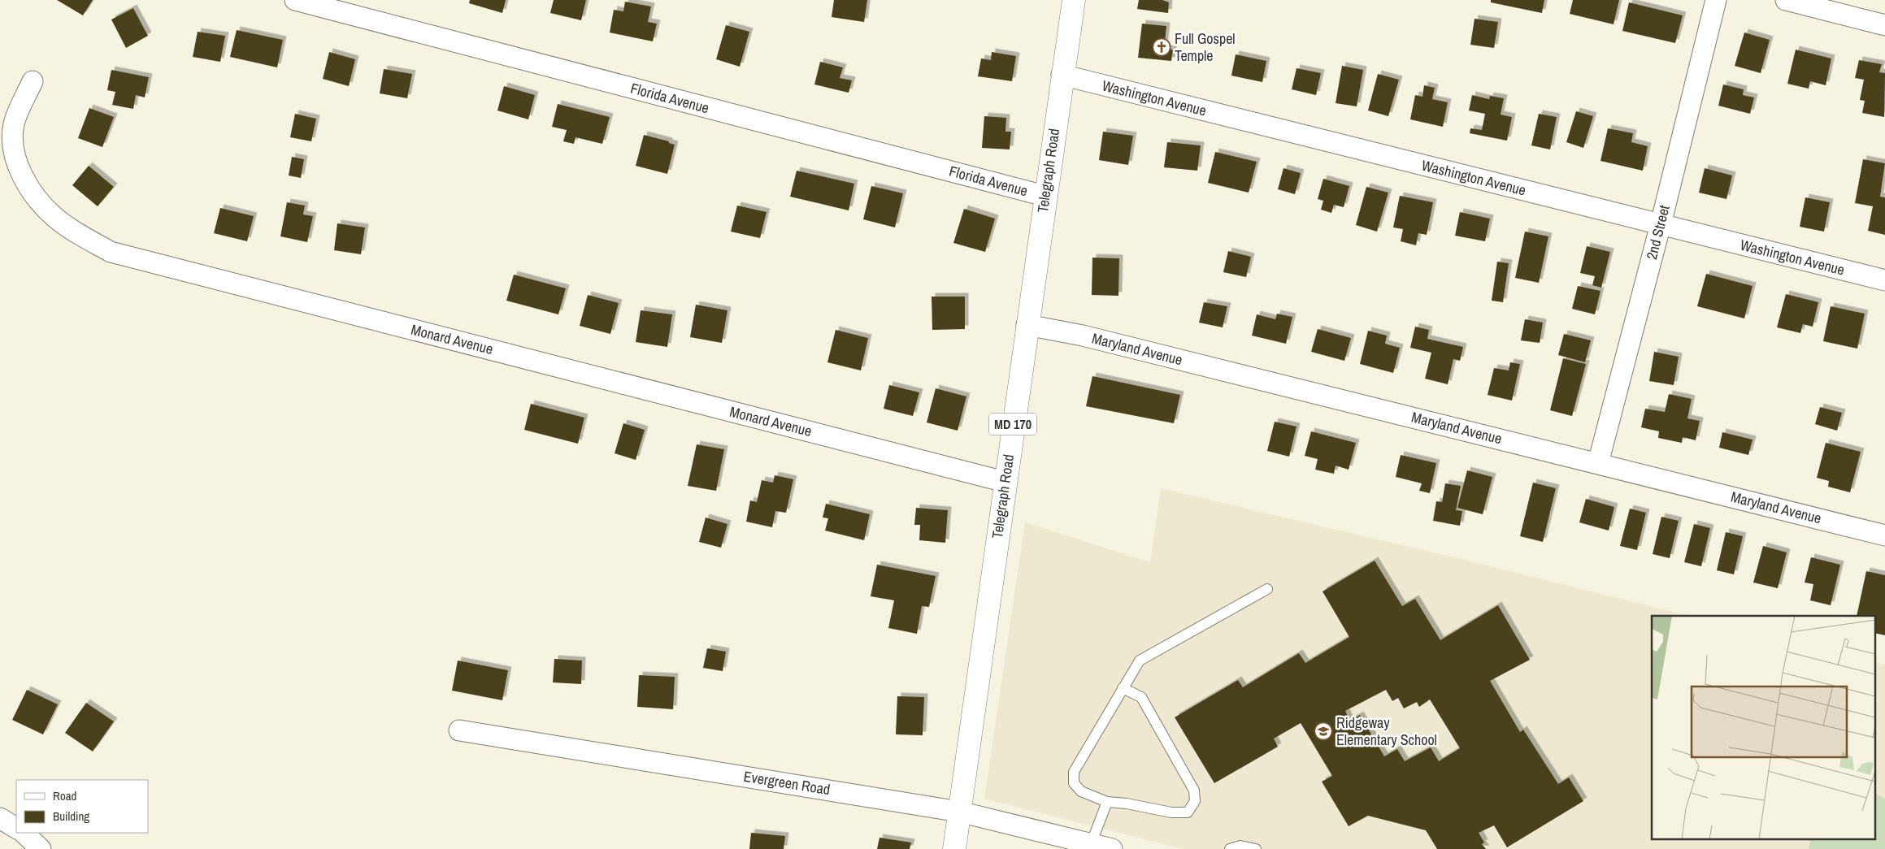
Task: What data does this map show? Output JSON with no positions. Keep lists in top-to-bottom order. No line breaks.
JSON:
{"streets":{"main road":["Telegraph Road","MD 170"],"street":["Florida Avenue","Washington Avenue","2nd Street","Monard Avenue","Maryland Avenue","Evergreen Road"]},"crossings":[["Florida Avenue","Telegraph Road"],["Washington Avenue","Telegraph Road"],["Washington Avenue","2nd Street"],["Telegraph Road","Monard Avenue"],["Telegraph Road","Maryland Avenue"],["Telegraph Road","Evergreen Road"],["2nd Street","Maryland Avenue"]],"places":{"church":["Full Gospel Temple"],"school or university":["Ridgeway Elementary School"]},"legend":["Road","Building"]}
